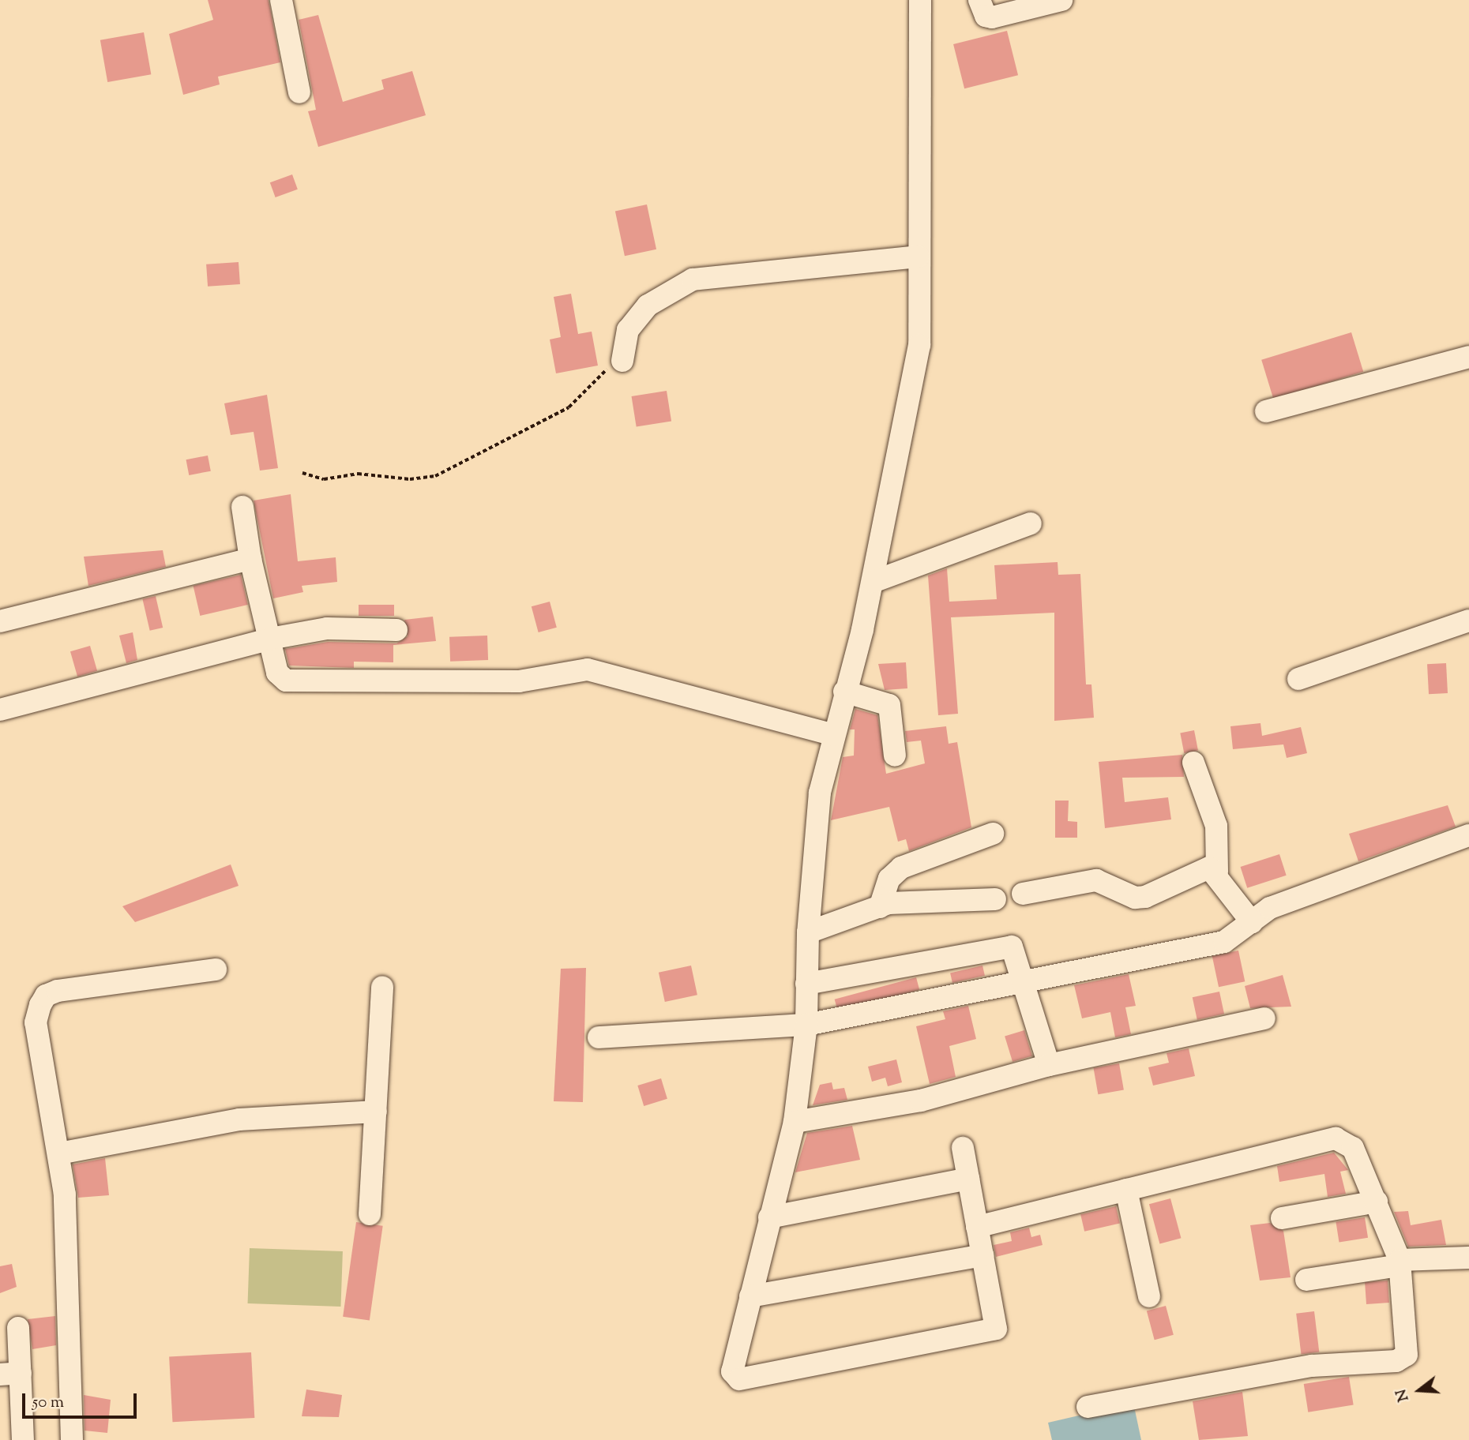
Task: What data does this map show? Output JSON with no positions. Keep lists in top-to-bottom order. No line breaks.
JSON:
{"scale_bar":"50 m","north":"left"}
